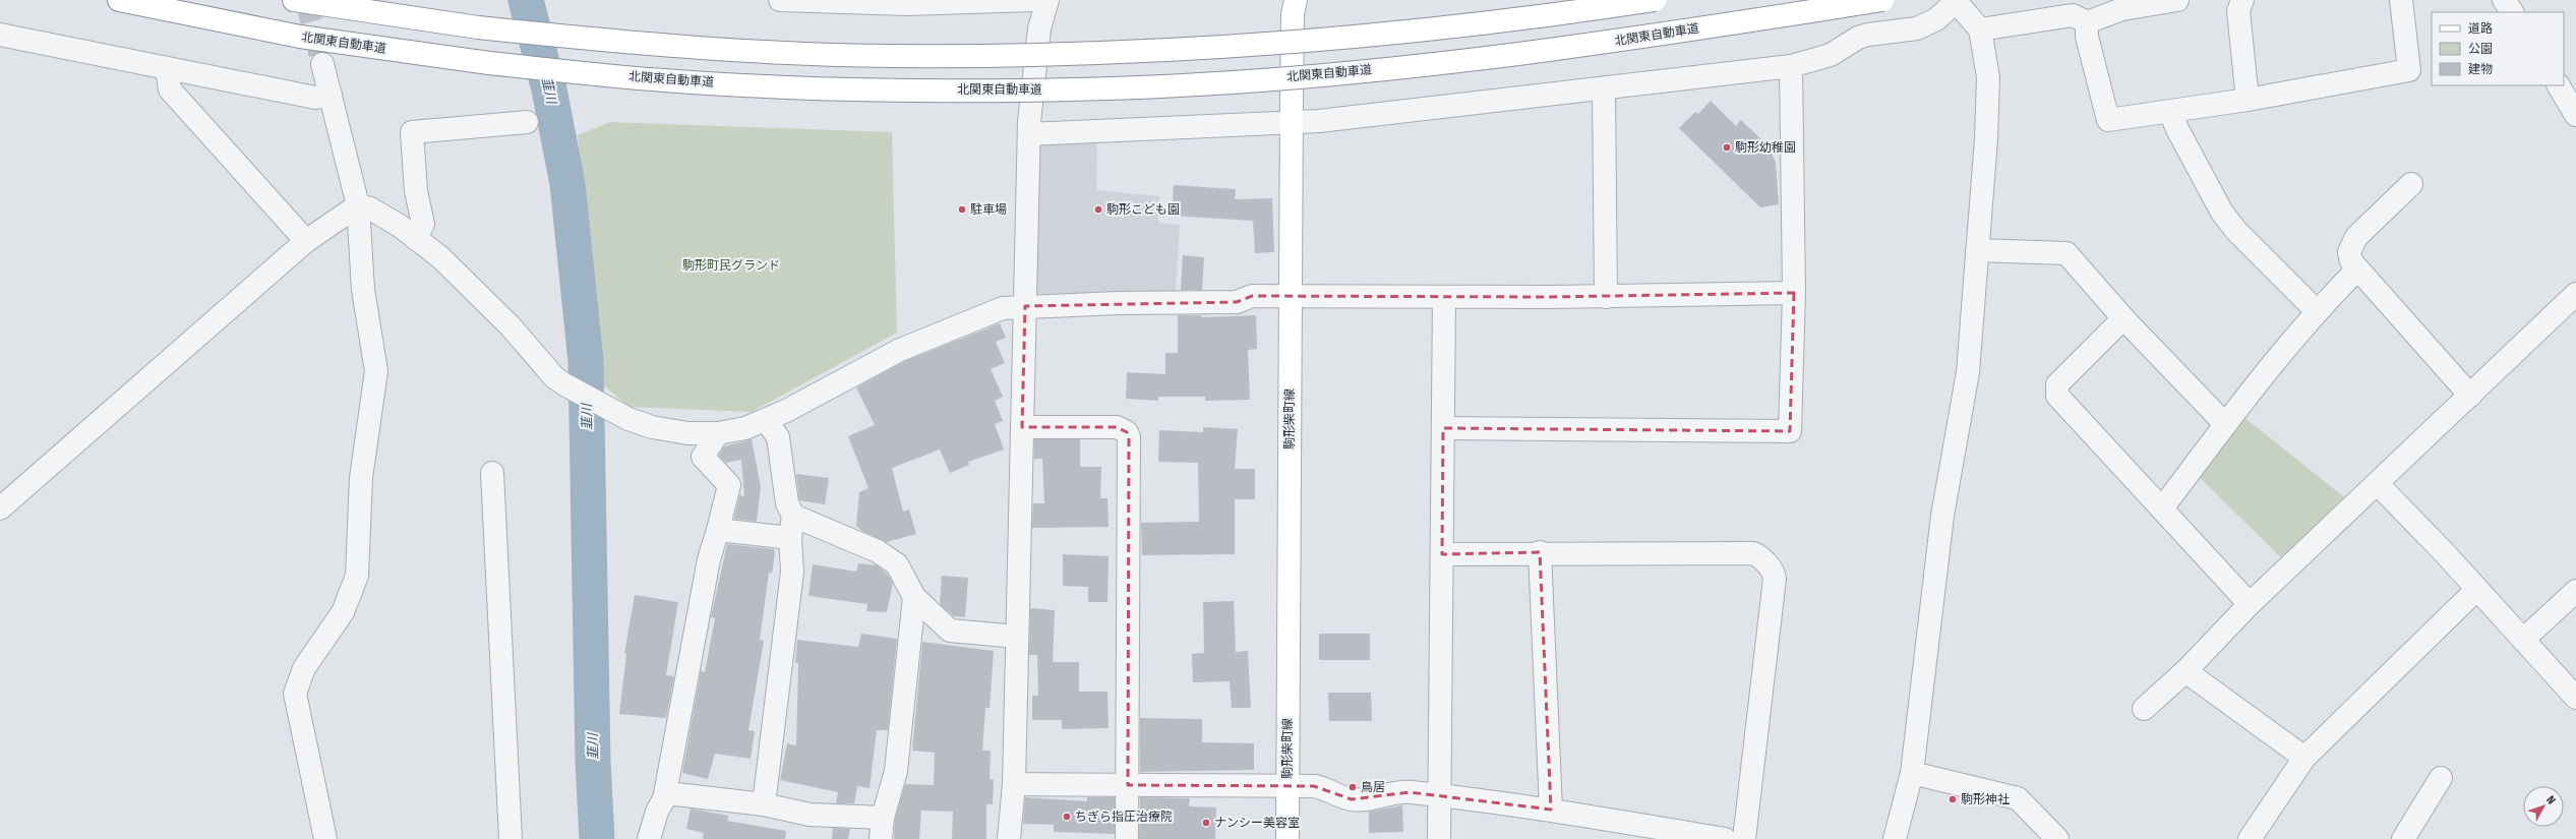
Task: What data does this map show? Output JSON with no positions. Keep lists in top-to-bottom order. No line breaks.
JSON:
{"streets":{"main road":["北関東自動車道","駒形柴町線"]},"water":["韮川"],"parks":["駒形町民グランド"],"places":["駒形幼稚園","駐車場","駒形こども園","鳥居","駒形神社","ちぎら指圧治療院","ナンシー美容室"],"legend":["道路","公園","建物"],"north":"top right"}
